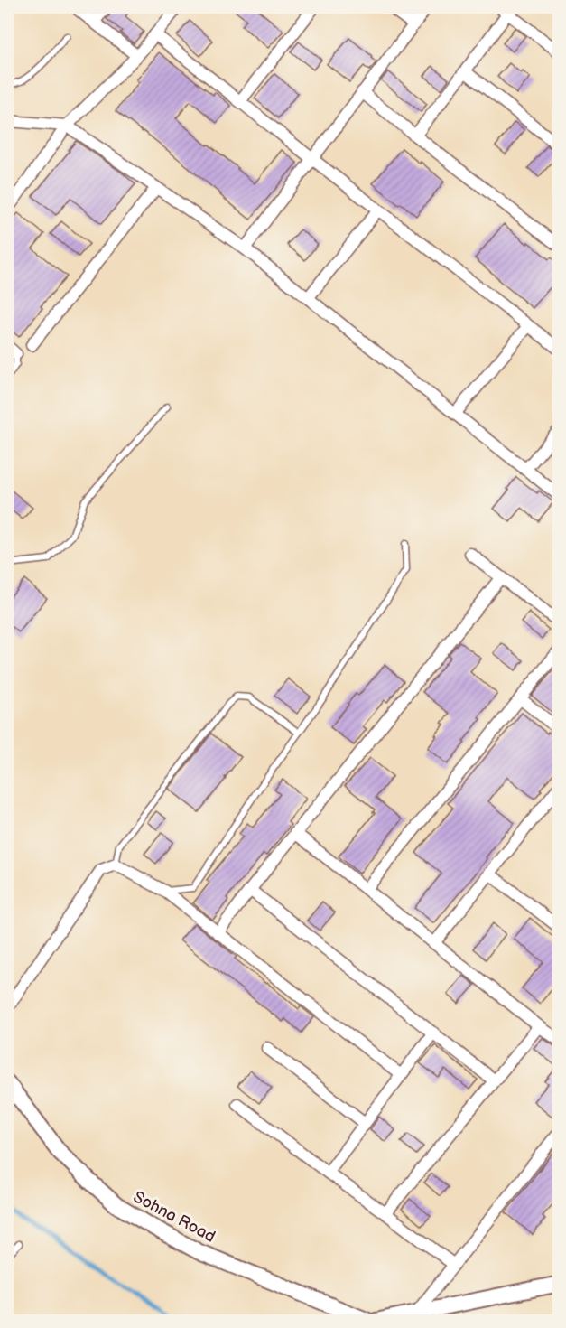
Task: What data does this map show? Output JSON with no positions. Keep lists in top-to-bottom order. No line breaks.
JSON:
{"streets":{"main road":["Sohna Road"]}}
